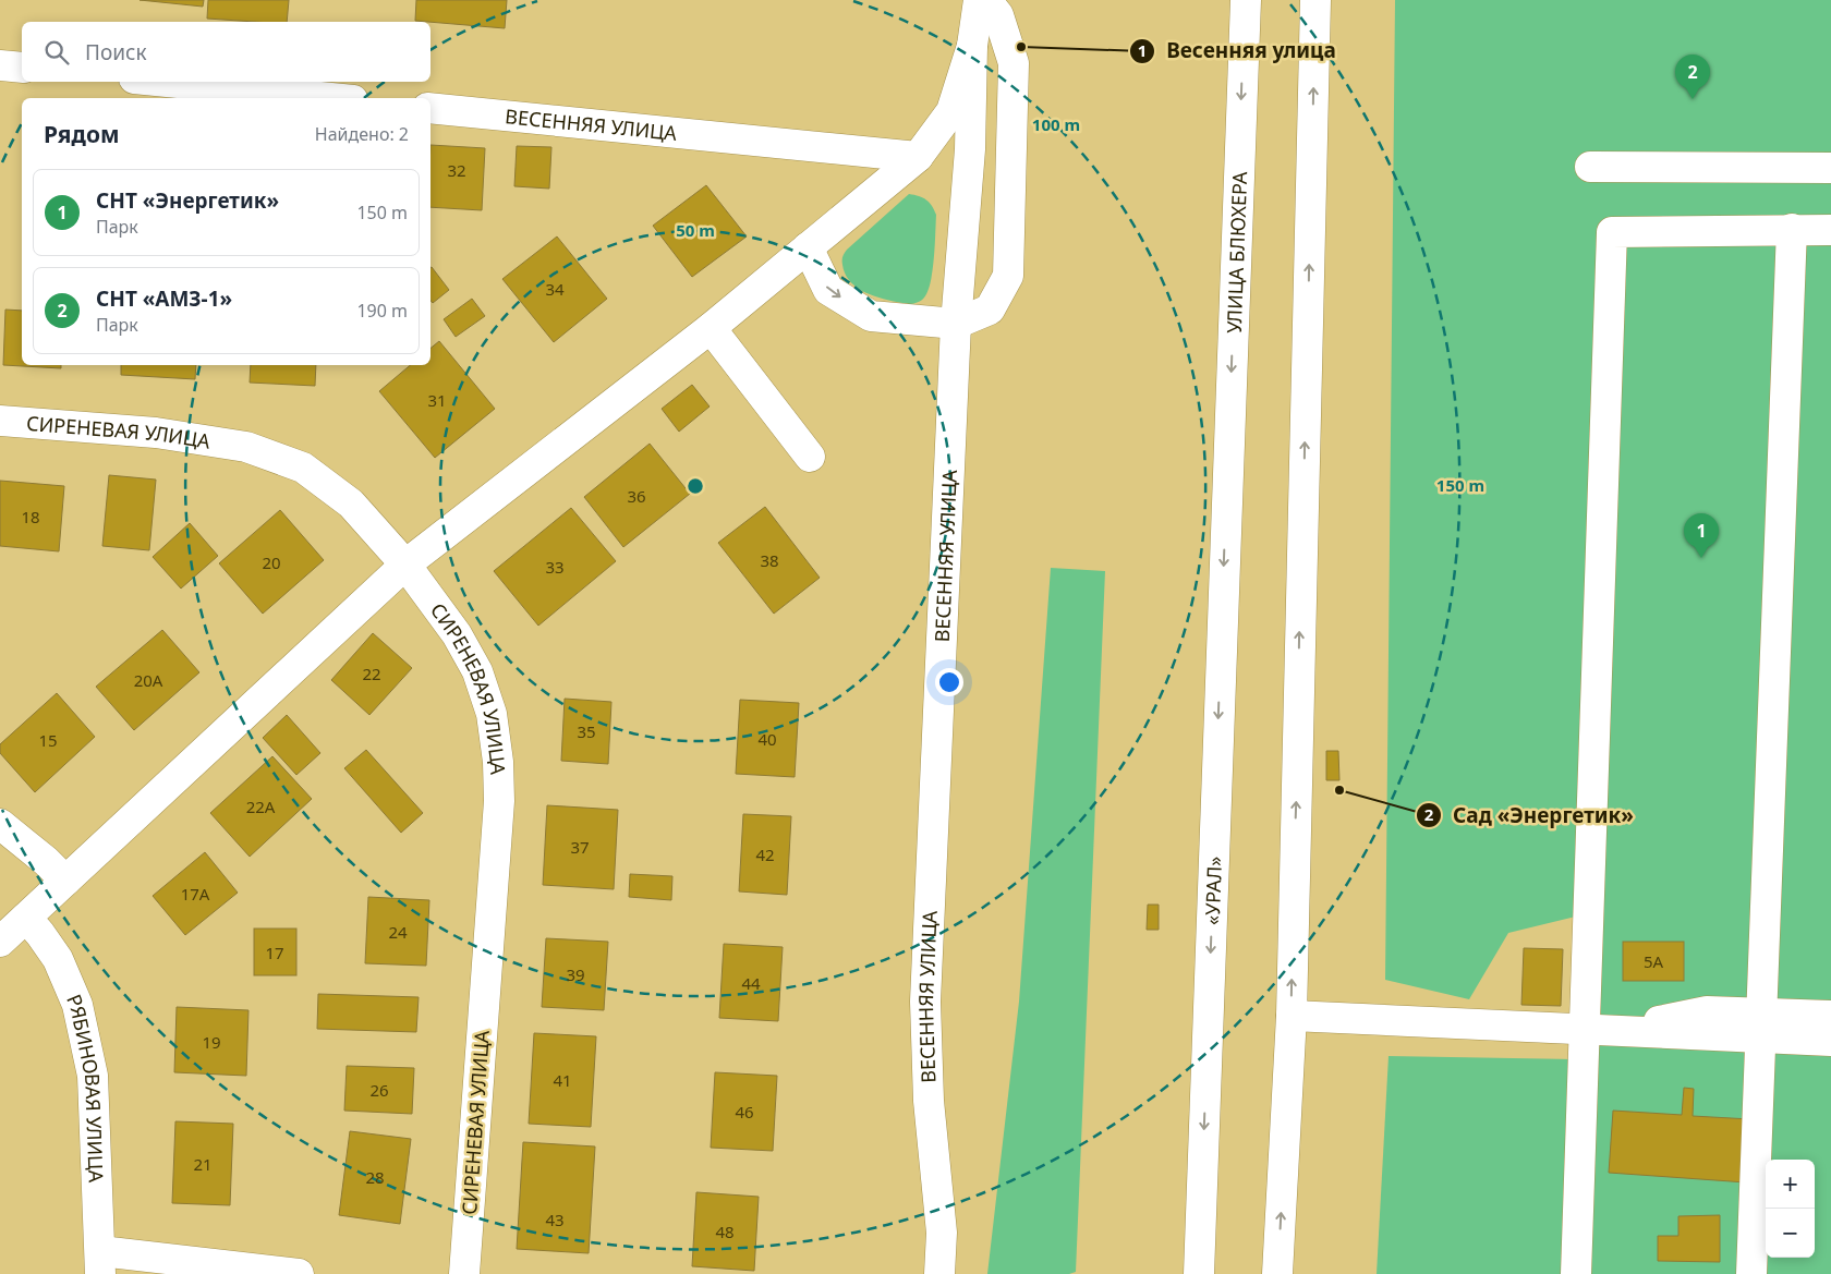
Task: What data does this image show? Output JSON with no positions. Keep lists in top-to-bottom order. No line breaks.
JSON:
{"streets":{"street":["ВЕСЕННЯЯ УЛИЦА","УЛИЦА БЛЮХЕРА","СИРЕНЕВАЯ УЛИЦА","«УРАЛ»","РЯБИНОВАЯ УЛИЦА"]},"crossings":[["УЛИЦА БЛЮХЕРА","«УРАЛ»"]],"places":["Весенняя улица","Сад «Энергетик»"],"house_numbers":["32","34","31","36","18","38","20","33","22","20А","35","40","15","22А","37","42","17А","24","17","5А","39","44","19","41","26","46","21","28","43","48"],"page":{"search":"Поиск","pins":["2","1"],"heading":["Рядом","Найдено: 2"],"list":[{"mark":"1","name":"СНТ «Энергетик»","note":"Парк","value":"150 m"},{"mark":"2","name":"СНТ «АМЗ-1»","note":"Парк","value":"190 m"}],"map_buttons":["+","−"]},"rings":["100 m","50 m","150 m"]}
